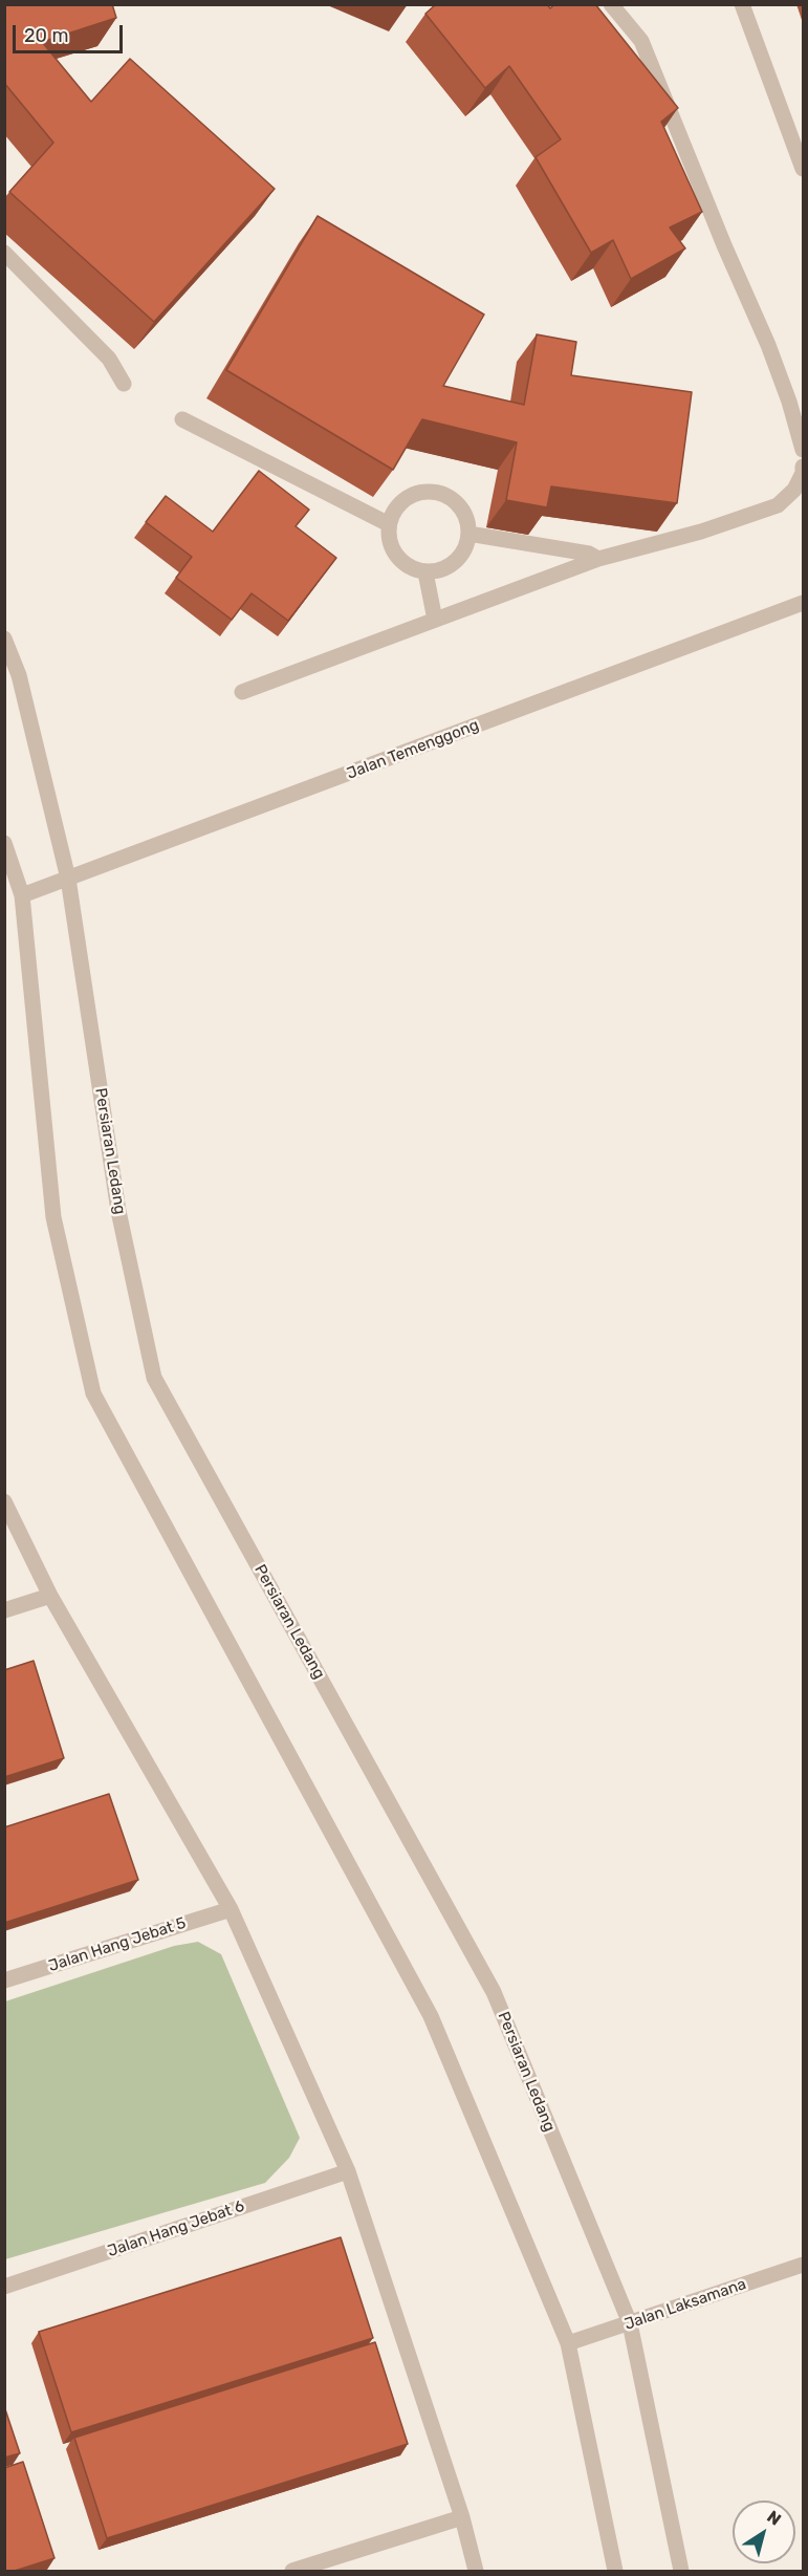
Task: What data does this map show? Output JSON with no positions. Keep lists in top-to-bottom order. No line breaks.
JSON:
{"streets":{"street":["Jalan Temenggong","Persiaran Ledang","Jalan Hang Jebat 5","Jalan Hang Jebat 6","Jalan Laksamana"]},"crossings":[["Jalan Temenggong","Persiaran Ledang"],["Persiaran Ledang","Jalan Laksamana"]],"scale_bar":"20 m","north":"top right"}
